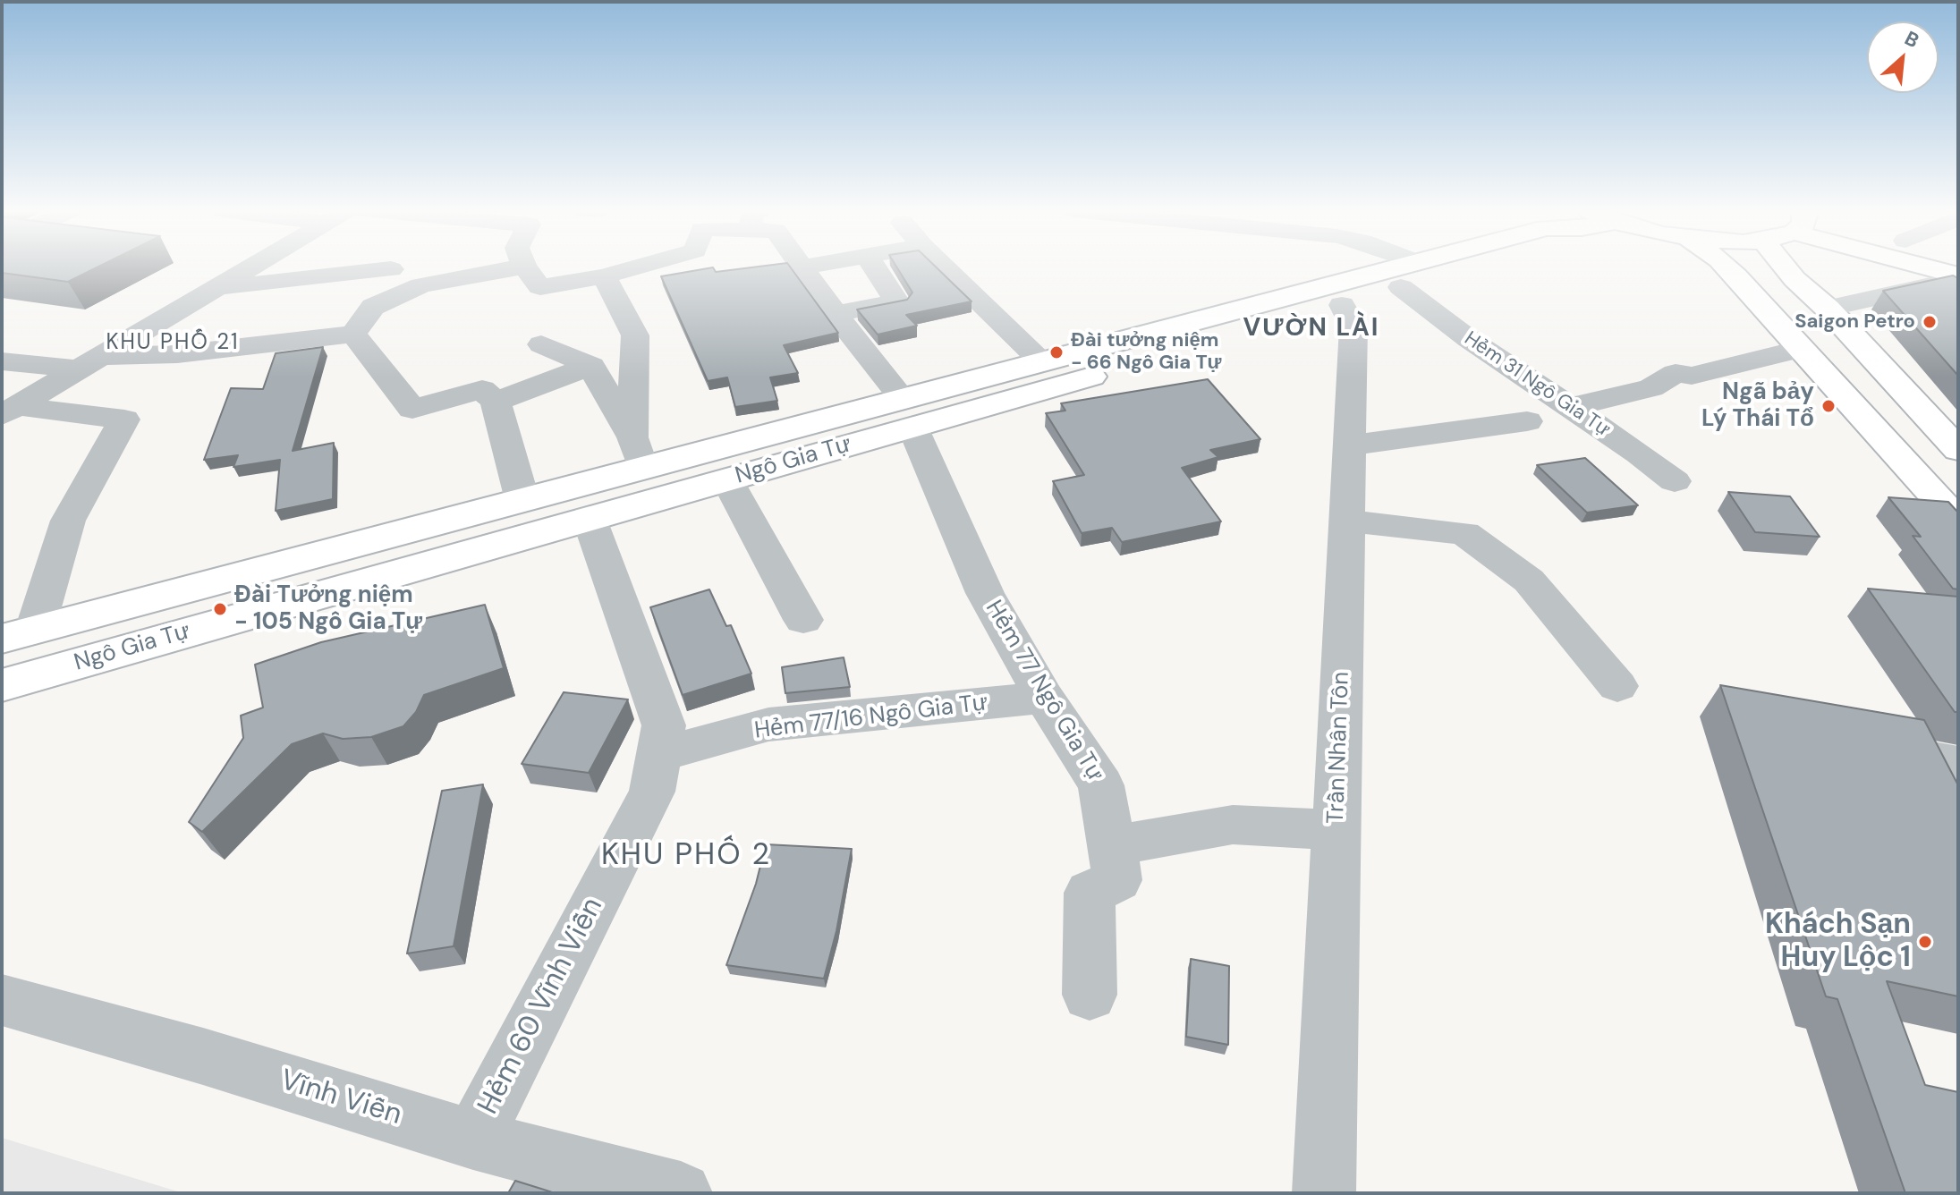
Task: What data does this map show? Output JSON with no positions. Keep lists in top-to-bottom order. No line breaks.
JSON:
{"streets":{"main road":["Ngô Gia Tự"],"street":["Hẻm 31 Ngô Gia Tự","Hẻm 77 Ngô Gia Tự","Hẻm 77/16 Ngô Gia Tự","Trần Nhân Tôn","Hẻm 60 Vĩnh Viễn","Vĩnh Viễn"]},"crossings":[["Hẻm 31 Ngô Gia Tự","Ngô Gia Tự"],["Ngô Gia Tự","Hẻm 77 Ngô Gia Tự"],["Ngô Gia Tự","Trần Nhân Tôn"],["Ngô Gia Tự","Hẻm 60 Vĩnh Viễn"],["Hẻm 77 Ngô Gia Tự","Hẻm 77/16 Ngô Gia Tự"],["Hẻm 77/16 Ngô Gia Tự","Hẻm 60 Vĩnh Viễn"],["Hẻm 60 Vĩnh Viễn","Vĩnh Viễn"]],"districts":["VƯỜN LÀI","KHU PHỐ 21","KHU PHỐ 2"],"places":["Saigon Petro","Đài tưởng niệm - 66 Ngô Gia Tự","Ngã bảy Lý Thái Tổ","Đài Tưởng niệm - 105 Ngô Gia Tự","Khách Sạn Huy Lộc 1"],"north":"top right"}
